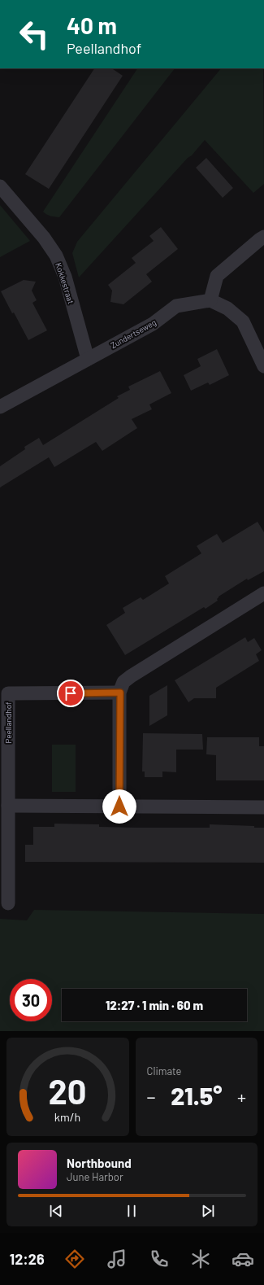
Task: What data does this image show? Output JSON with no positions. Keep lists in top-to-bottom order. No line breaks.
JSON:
{"streets":{"street":["Kokkestraat","Zundertseweg","Peellandhof"]},"crossings":[["Kokkestraat","Zundertseweg"]],"page":{"turn":["40 m","Peellandhof"],"limit":"30","trip":"12:27 · 1 min · 60 m","tile":"Climate","heat":["−","21.5°","+"],"song":["Northbound","June Harbor"],"tabs":"12:26","gauge":["20","km/h"]}}
